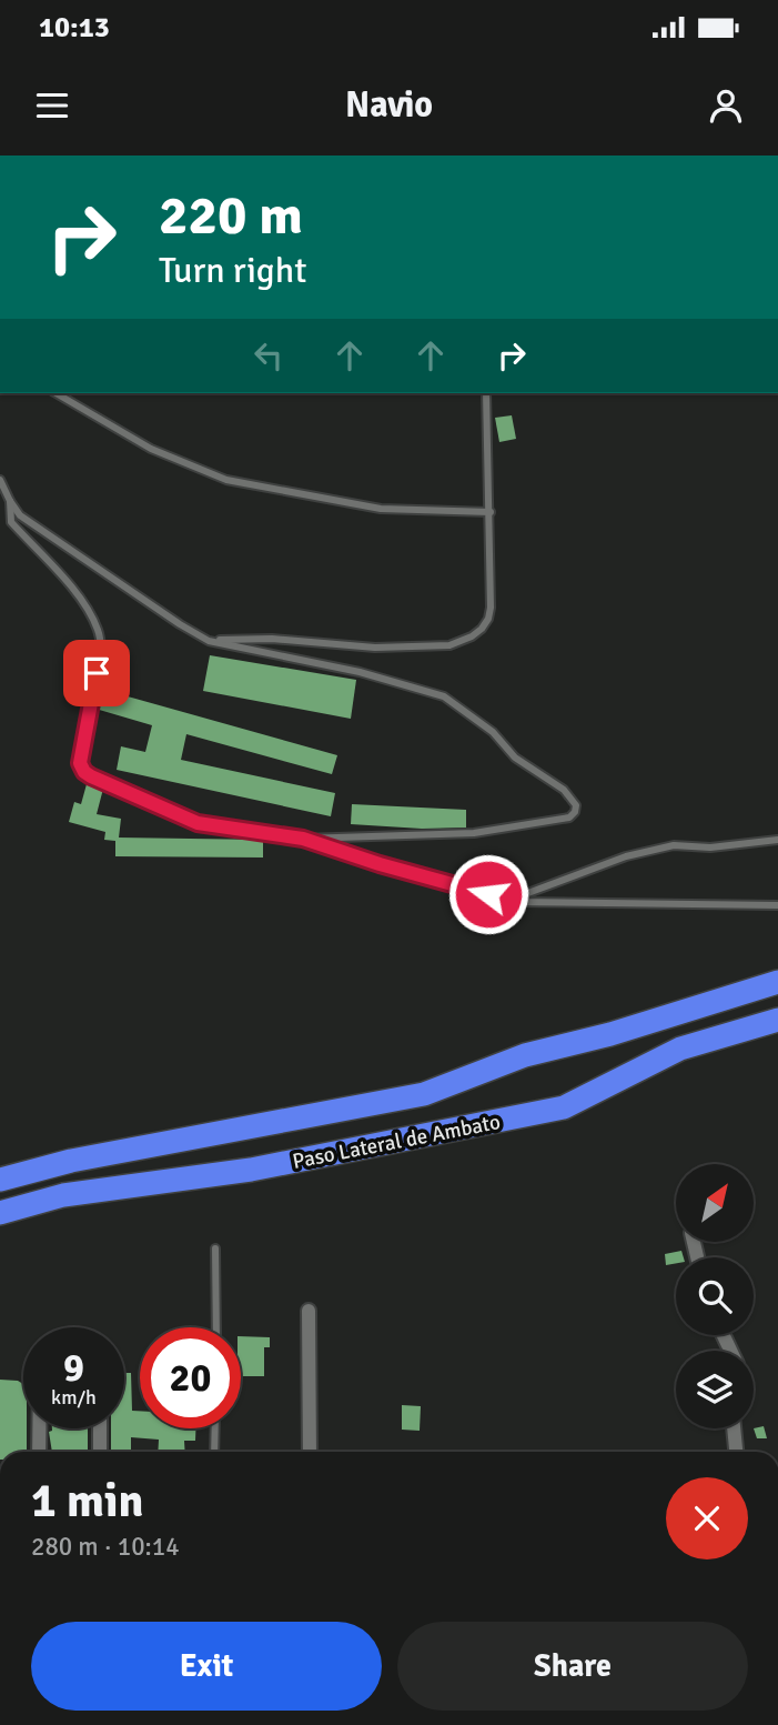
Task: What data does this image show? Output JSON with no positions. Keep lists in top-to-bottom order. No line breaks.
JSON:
{"streets":{"highway":["Paso Lateral de Ambato"]},"north":"top right","page":{"status":"10:13","header":"Navio","turn":["220 m","Turn right"],"speed":"9 km/h","limit":"20","heading":["1 min","280 m · 10:14"],"buttons":["Exit","Share"]}}
